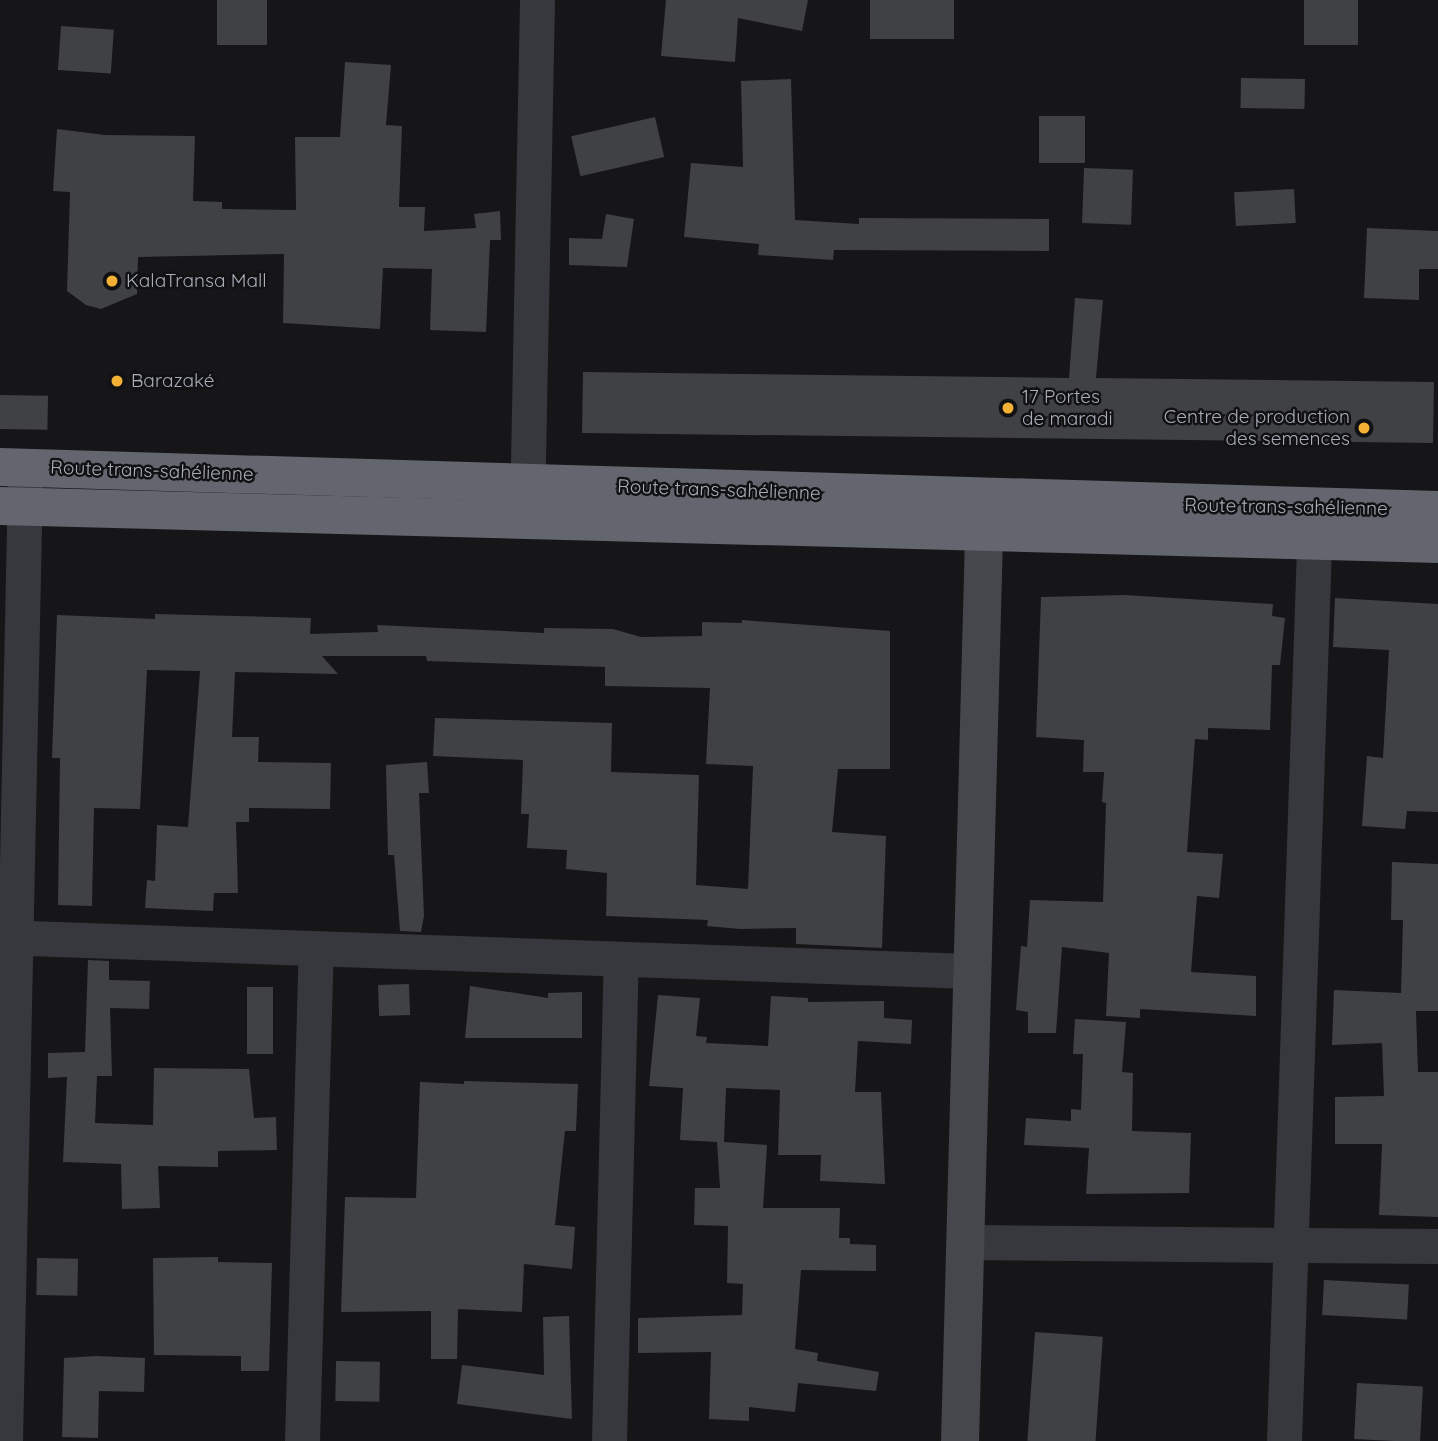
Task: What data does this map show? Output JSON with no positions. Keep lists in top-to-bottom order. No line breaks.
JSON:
{"streets":{"highway":["Route trans-sahélienne"]},"places":["KalaTransa Mall","Barazaké","17 Portes de maradi","Centre de production des semences"]}
